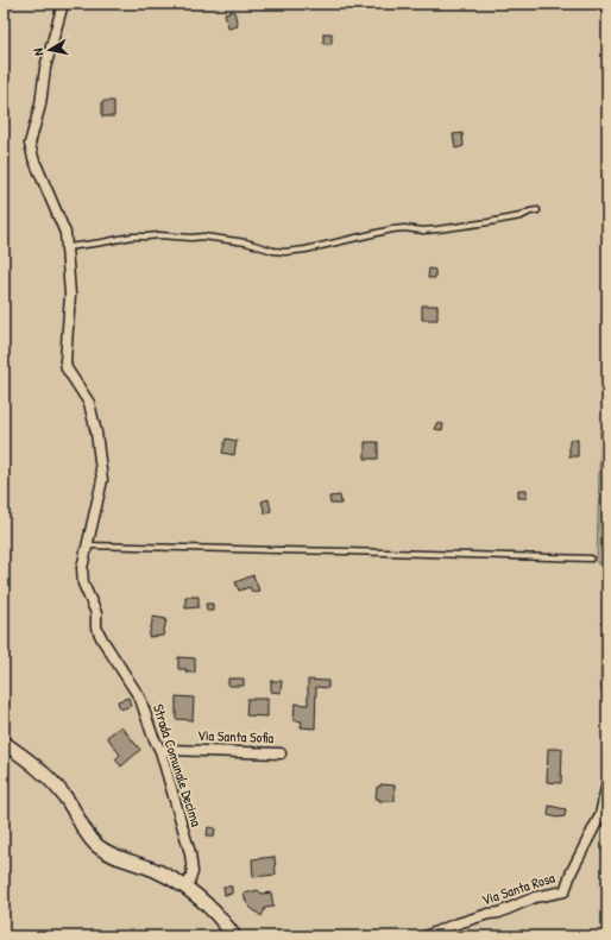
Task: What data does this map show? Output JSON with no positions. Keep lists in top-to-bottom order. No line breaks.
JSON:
{"streets":{"street":["Via Santa Sofia","Strada Comunale Decima","Via Santa Rosa"]},"crossings":[["Via Santa Sofia","Strada Comunale Decima"]],"north":"left"}
